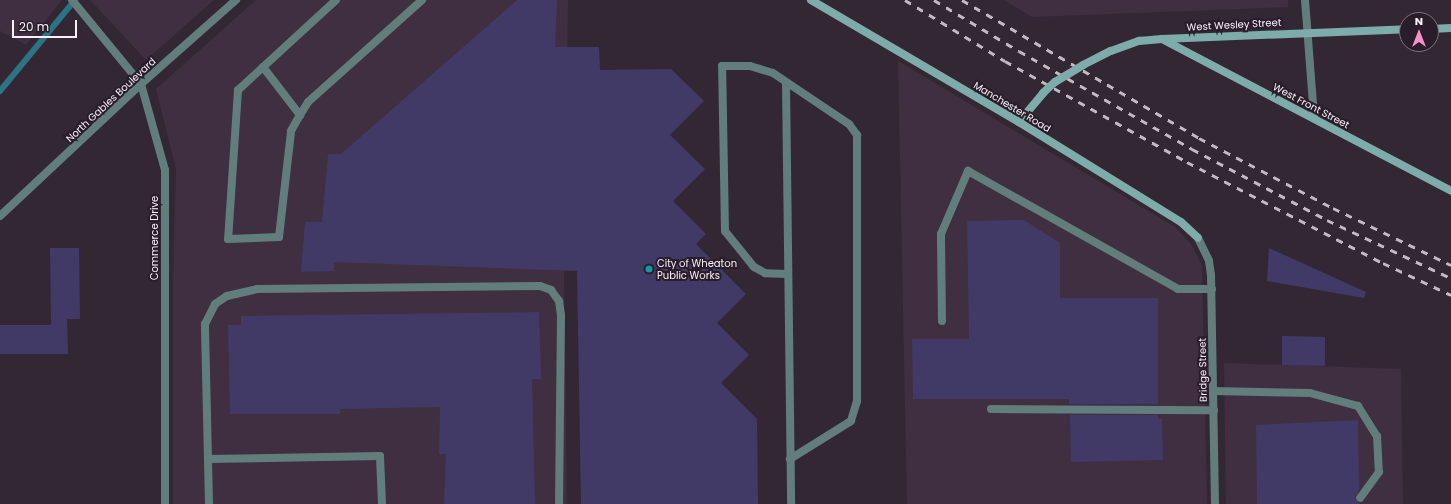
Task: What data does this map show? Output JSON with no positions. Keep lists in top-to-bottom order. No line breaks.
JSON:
{"streets":{"street":["West Wesley Street","North Gables Boulevard","West Front Street","Manchester Road","Commerce Drive","Bridge Street"]},"crossings":[["West Wesley Street","West Front Street"],["North Gables Boulevard","Commerce Drive"],["Manchester Road","Bridge Street"]],"places":["City of Wheaton Public Works"],"scale_bar":"20 m","north":"top"}
